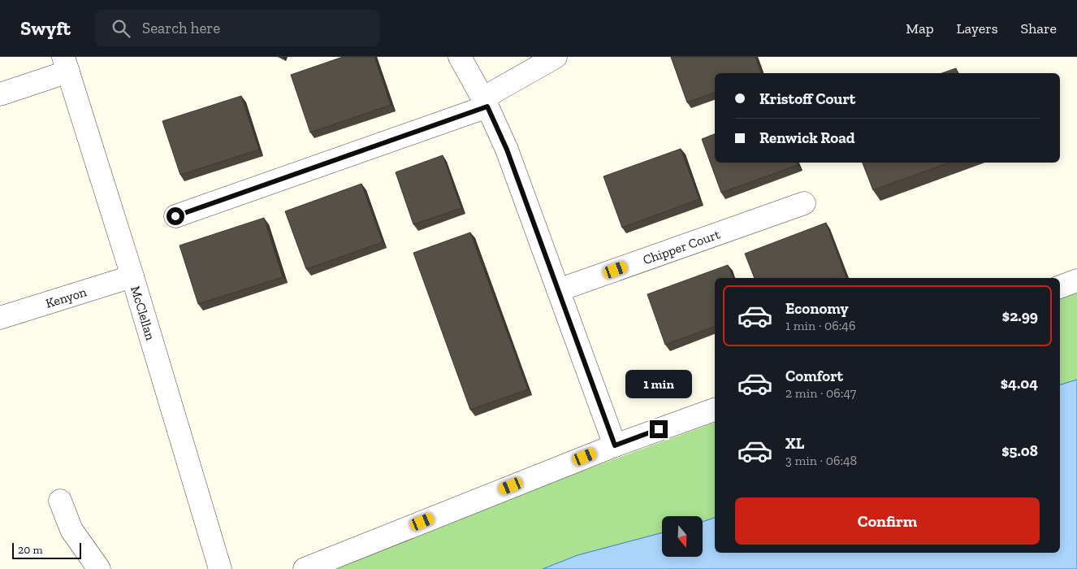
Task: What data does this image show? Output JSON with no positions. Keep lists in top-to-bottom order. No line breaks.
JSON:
{"streets":{"street":["Chipper Court","Kenyon","McClellan"]},"crossings":[["Kenyon","McClellan"]],"scale_bar":"20 m","north":"bottom","page":{"header":"Swyft","search":"Search here","nav":["Map","Layers","Share"],"banner":["Kristoff Court","Renwick Road"],"list":[{"name":"Economy","note":"1 min · 06:46","value":"$2.99"},{"name":"Comfort","note":"2 min · 06:47","value":"$4.04"},{"name":"XL","note":"3 min · 06:48","value":"$5.08"}],"bubble":"1 min","buttons":"Confirm","scale":"20 m"}}
